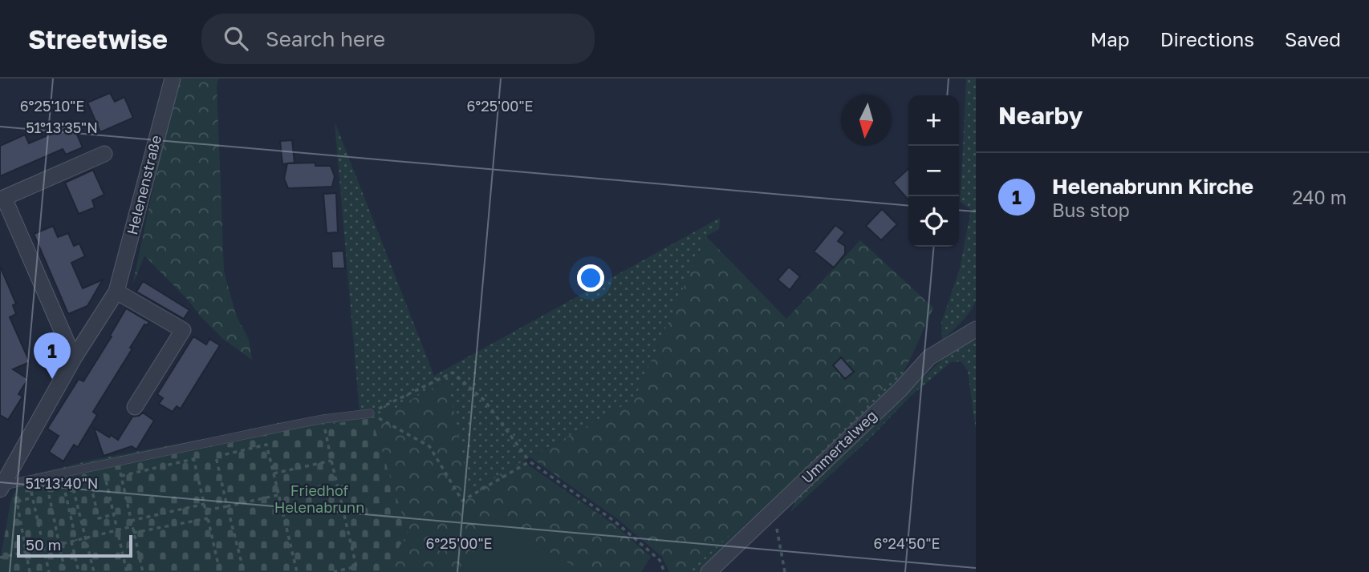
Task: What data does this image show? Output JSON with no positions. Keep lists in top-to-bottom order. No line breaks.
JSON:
{"streets":{"street":["Helenenstraße","Ummertalweg"]},"parks":["Friedhof Helenabrunn"],"scale_bar":"50 m","north":"bottom","page":{"header":"Streetwise","search":"Search here","nav":["Map","Directions","Saved"],"heading":"Nearby","map_buttons":["+","−"],"list":[{"mark":"1","name":"Helenabrunn Kirche","note":"Bus stop","value":"240 m"}],"pins":"1","scale":"50 m"},"coordinates":["6°25'10\"E","6°25'00\"E","51°13'35\"N","51°13'40\"N","6°24'50\"E"]}
